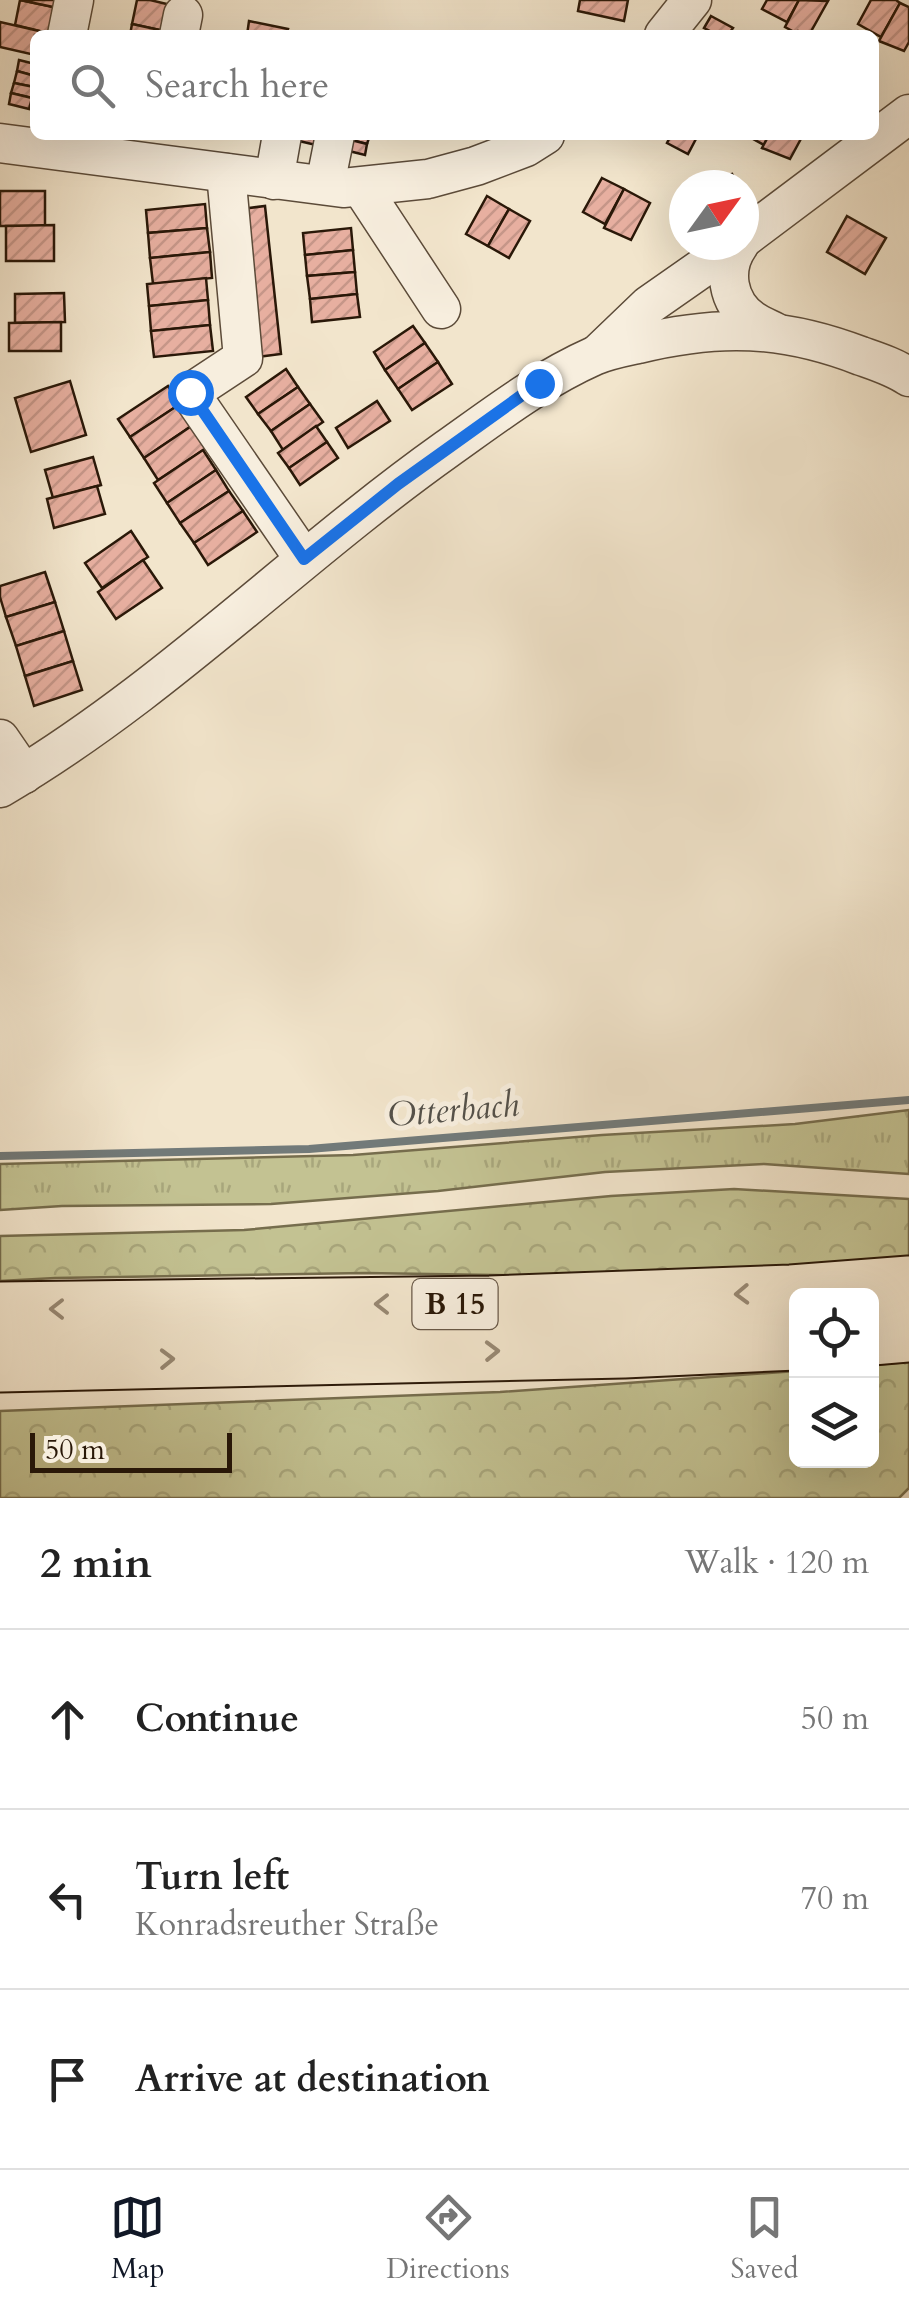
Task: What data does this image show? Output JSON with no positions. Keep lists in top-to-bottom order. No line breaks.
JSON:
{"streets":{"highway":["B 15"]},"water":["Otterbach"],"scale_bar":"50 m","north":"top right","page":{"search":"Search here","scale":"50 m","heading":["2 min","Walk · 120 m"],"list":[["Continue","50 m"],["Turn left","Konradsreuther Straße","70 m"],"Arrive at destination"],"nav":["Map","Directions","Saved"]}}
